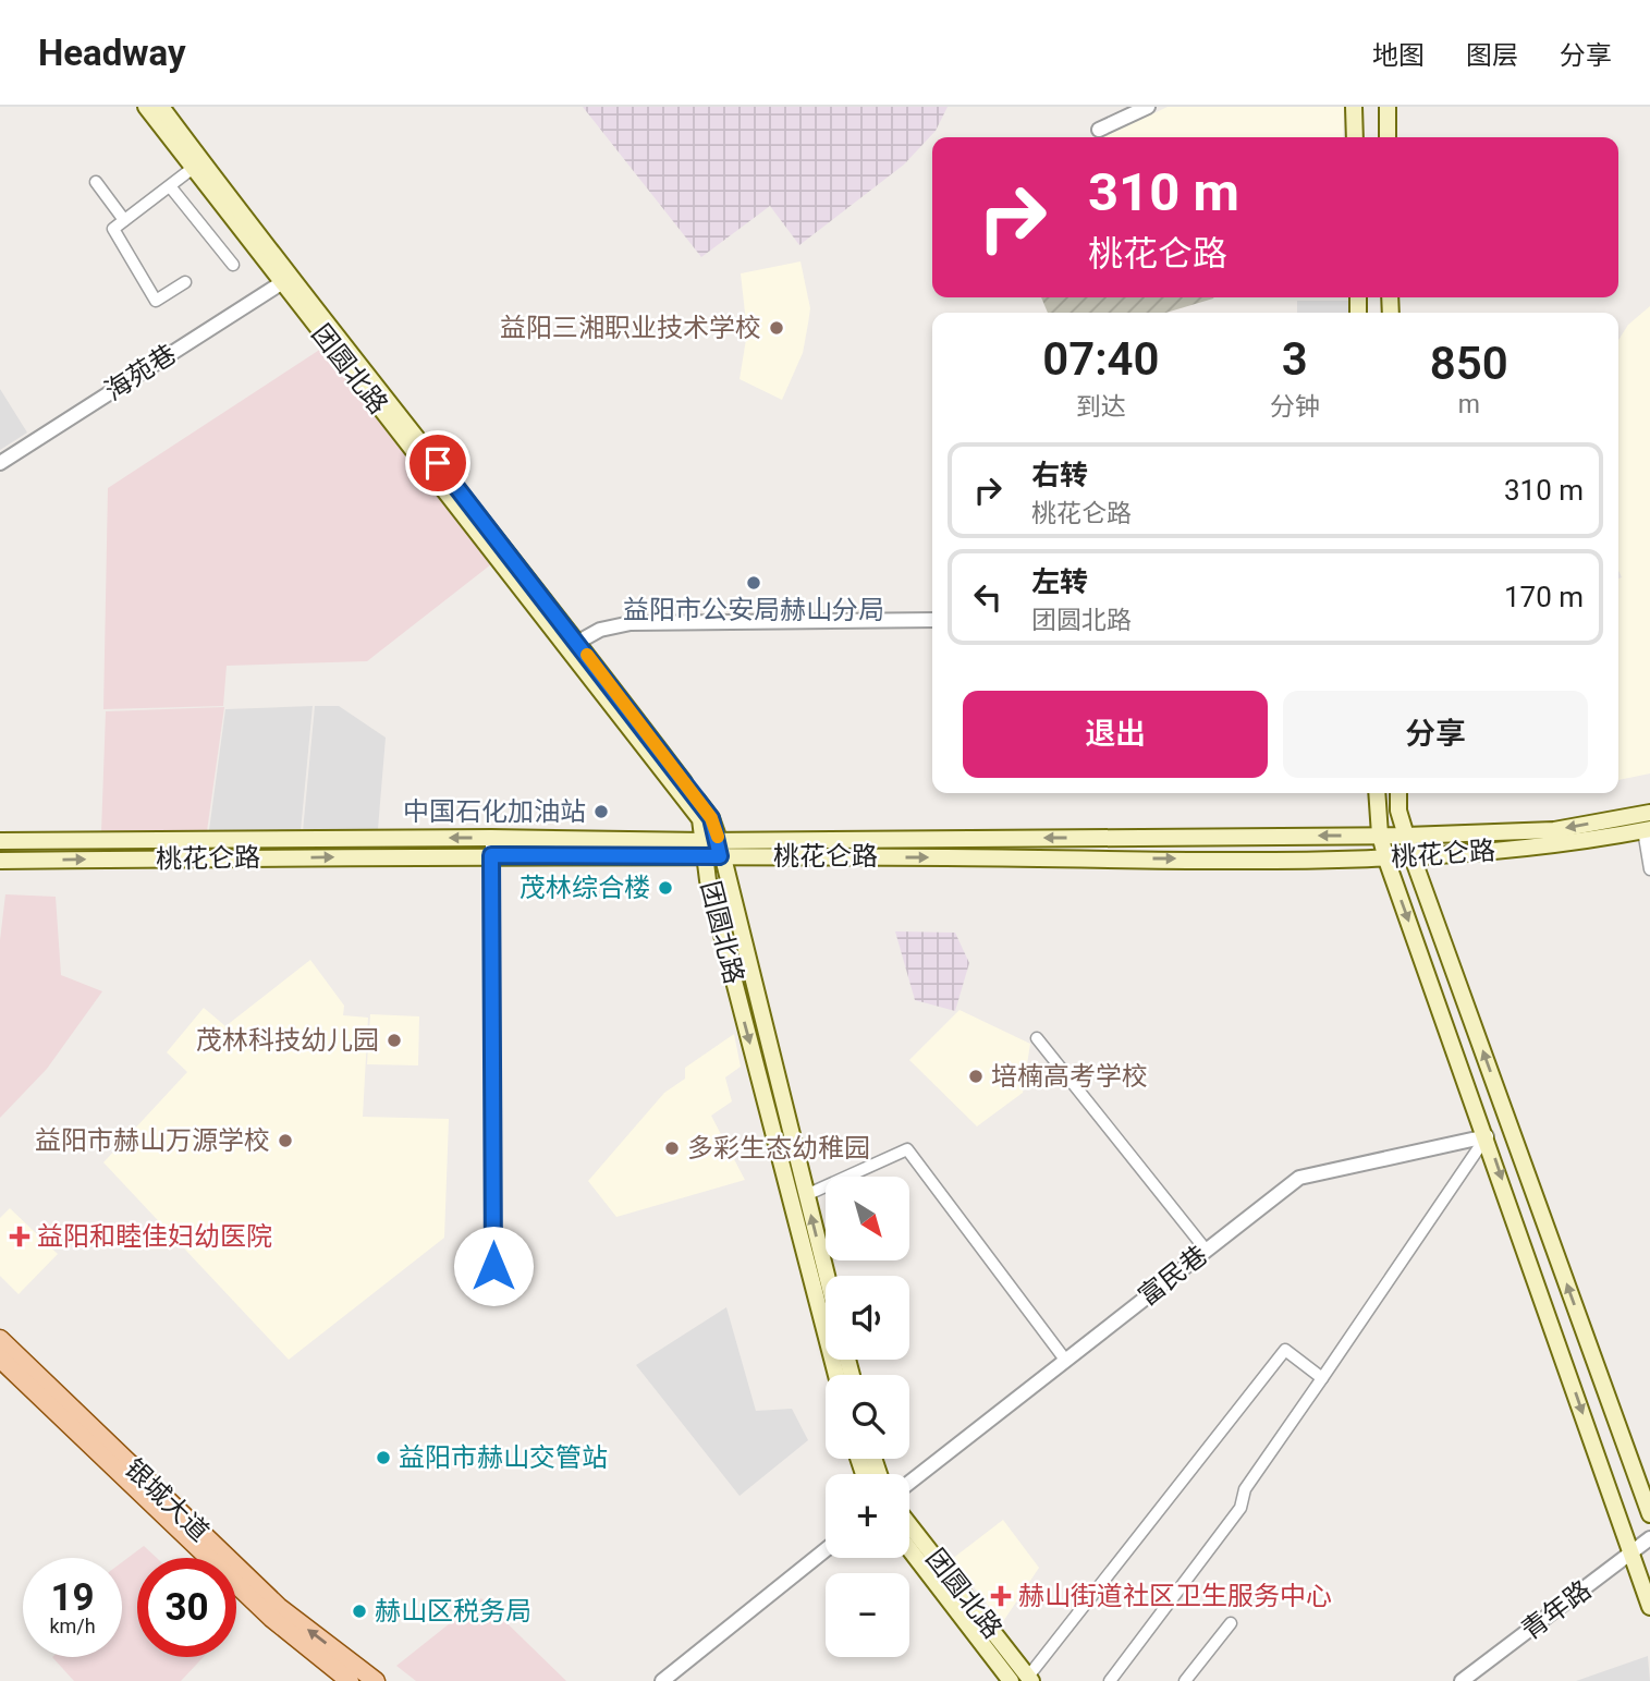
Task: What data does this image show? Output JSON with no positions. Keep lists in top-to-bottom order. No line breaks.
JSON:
{"streets":{"main road":["团圆北路","桃花仑路","银城大道"],"street":["海苑巷","富民巷","青年路"]},"crossings":[["团圆北路","海苑巷"],["团圆北路","桃花仑路"]],"places":{"other":["益阳三湘职业技术学校","益阳市公安局赫山分局","中国石化加油站","茂林综合楼","茂林科技幼儿园","培楠高考学校","益阳市赫山万源学校","多彩生态幼稚园","益阳市赫山交管站","赫山区税务局"],"health":["益阳和睦佳妇幼医院","赫山街道社区卫生服务中心"]},"north":"bottom right","page":{"header":"Headway","nav":["地图","图层","分享"],"turn":["310 m","桃花仑路"],"eta":["07:40","到达","3","分钟","850","m"],"list":[{"name":"右转","note":"桃花仑路","value":"310 m"},{"name":"左转","note":"团圆北路","value":"170 m"}],"buttons":["退出","分享"],"map_buttons":["+","−"],"speed":"19 km/h","limit":"30"}}
